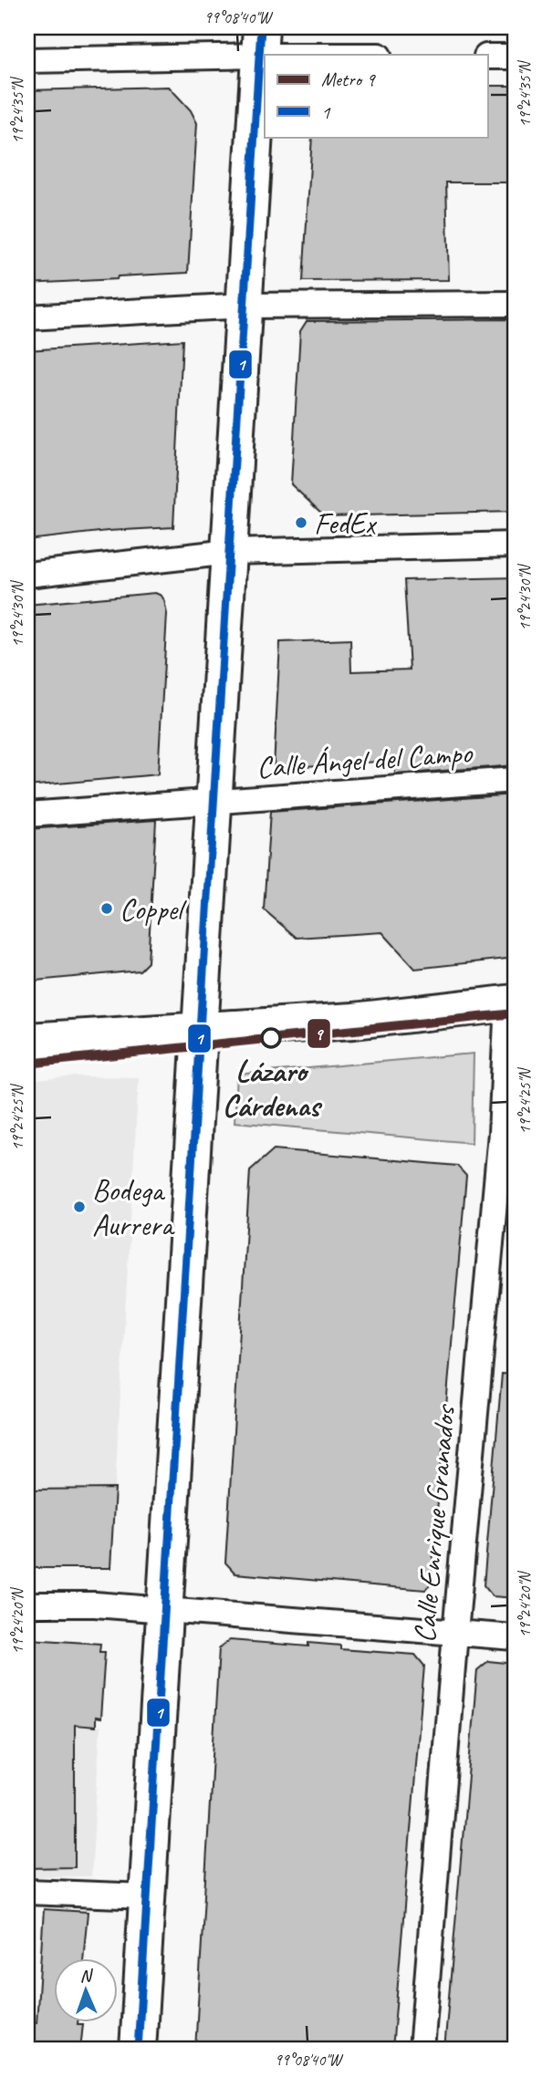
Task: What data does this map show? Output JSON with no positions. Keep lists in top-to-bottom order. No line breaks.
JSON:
{"streets":{"street":["Calle Ángel del Campo","Calle Enrique Granados"]},"places":["FedEx","Coppel","Lázaro Cárdenas","Bodega Aurrera"],"lines":["transit line 1","metro line 9"],"legend":["Metro 9","1"],"north":"top","coordinates":["99°08'40\"W","19°24'35\"N","19°24'30\"N","19°24'25\"N","19°24'20\"N"]}
